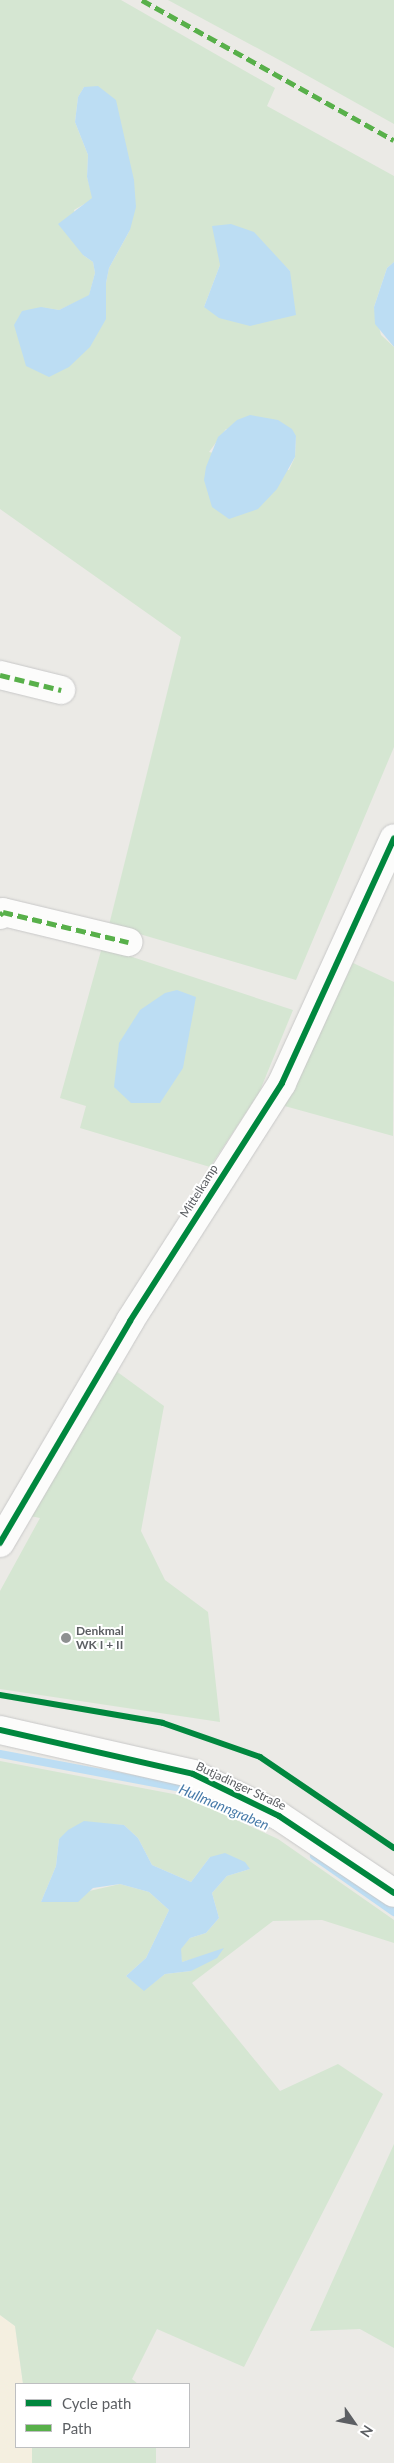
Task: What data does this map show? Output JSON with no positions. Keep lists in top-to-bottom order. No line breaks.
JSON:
{"streets":{"street":["Mittelkamp","Butjadinger Straße"]},"water":["Hullmanngraben"],"places":["Denkmal WK I + II"],"legend":["Cycle path","Path"],"north":"bottom right"}
